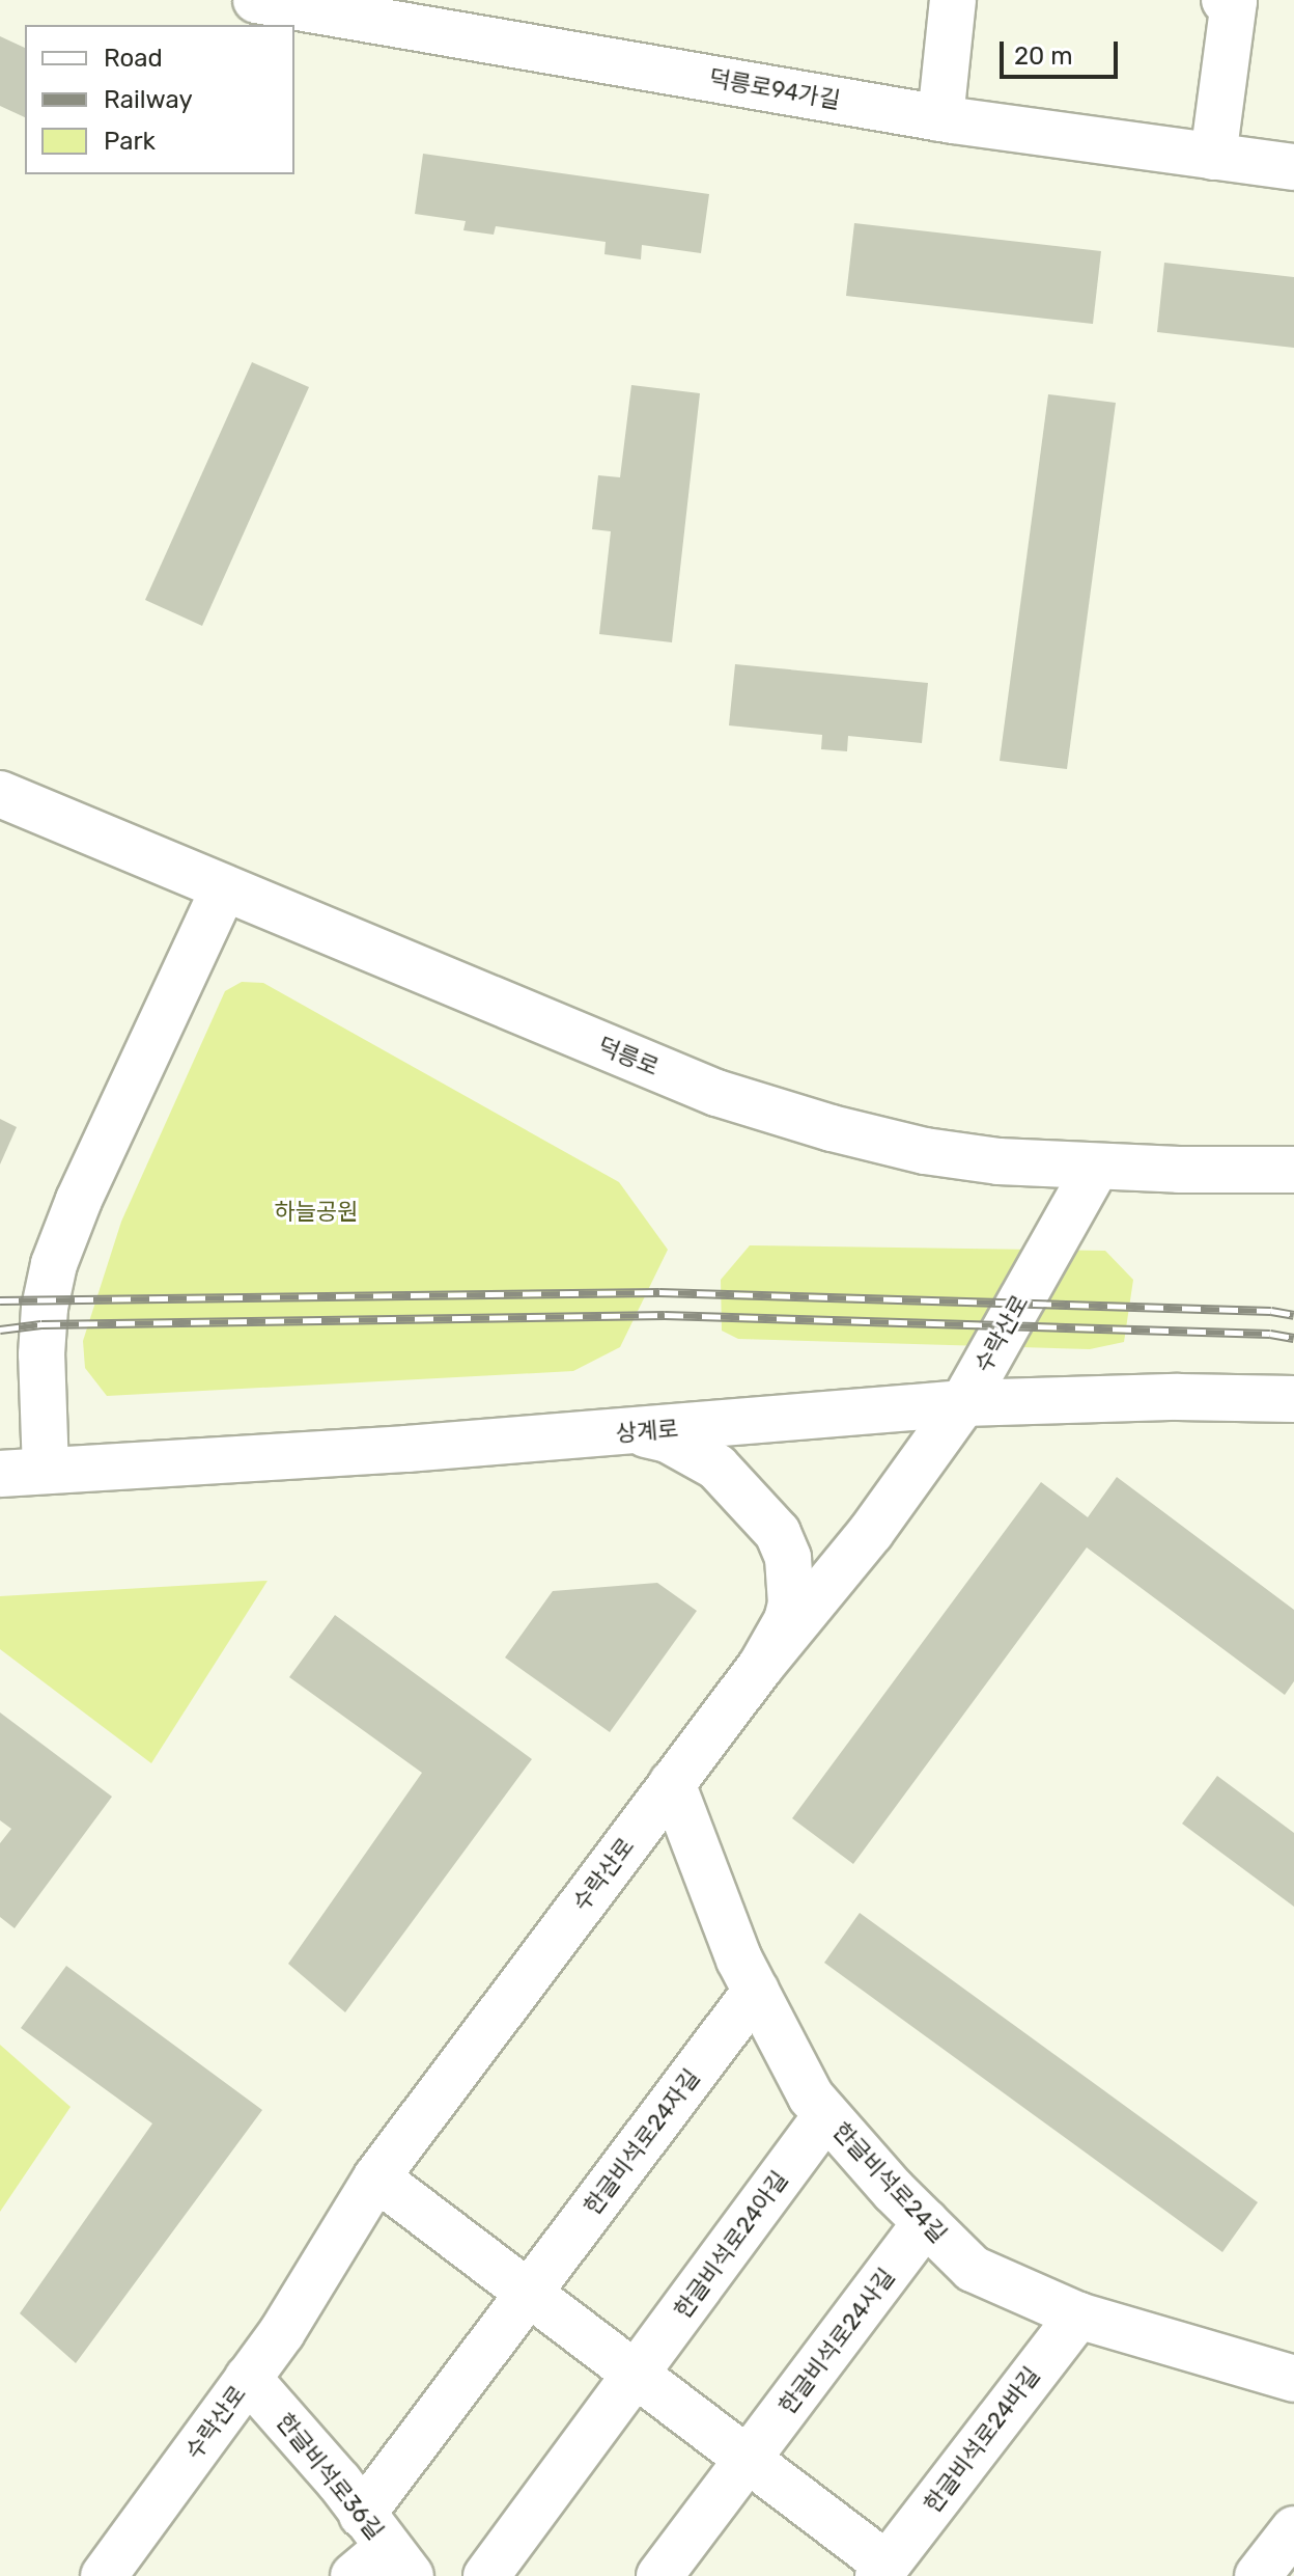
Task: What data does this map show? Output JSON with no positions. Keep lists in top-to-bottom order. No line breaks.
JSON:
{"streets":{"street":["덕릉로94가길","덕릉로","수락산로","상계로","한글비석로24자길","한글비석로24길","한글비석로24아길","한글비석로24사길","한글비석로24바길","한글비석로36길"]},"crossings":[["덕릉로","수락산로"],["수락산로","상계로"],["수락산로","한글비석로24길"],["수락산로","한글비석로36길"],["한글비석로24자길","한글비석로24길"],["한글비석로24자길","한글비석로36길"],["한글비석로24길","한글비석로24아길"],["한글비석로24길","한글비석로24사길"],["한글비석로24길","한글비석로24바길"],["한글비석로24사길","한글비석로24바길"]],"parks":["하늘공원"],"legend":["Road","Railway","Park"],"scale_bar":"20 m"}
